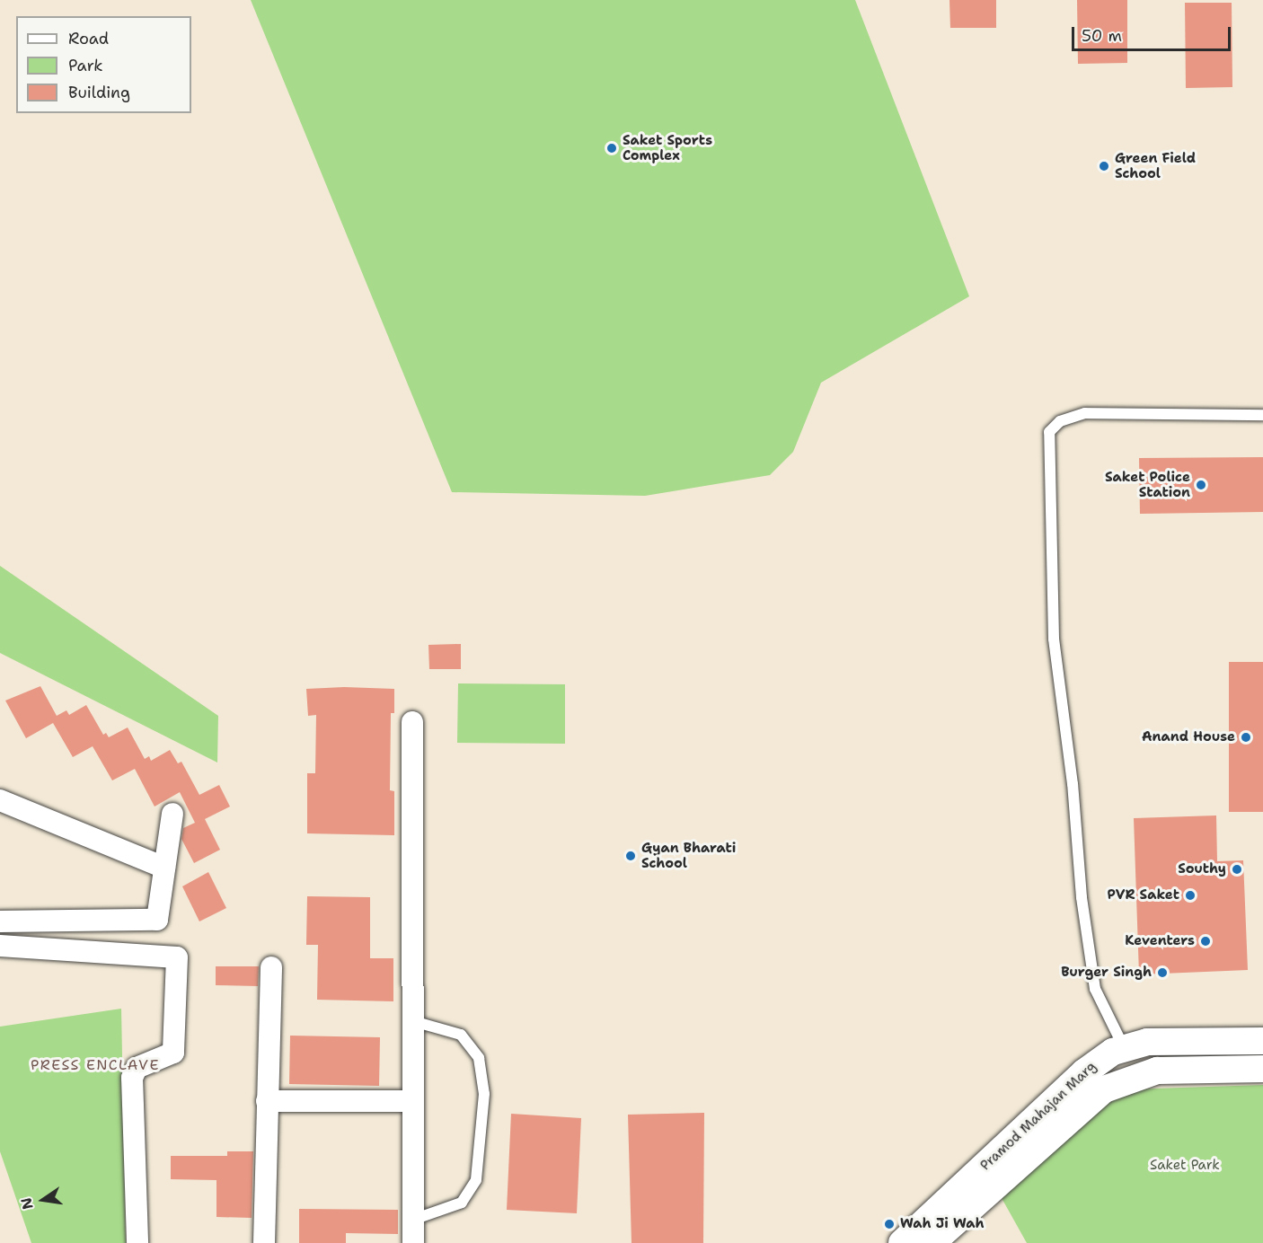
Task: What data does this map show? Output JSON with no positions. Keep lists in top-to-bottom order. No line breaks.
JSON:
{"streets":{"street":["Pramod Mahajan Marg"]},"districts":["PRESS ENCLAVE"],"parks":["Saket Park"],"places":["Saket Sports Complex","Green Field School","Saket Police Station","Anand House","Gyan Bharati School","Southy","PVR Saket","Keventers","Burger Singh","Wah Ji Wah"],"legend":["Road","Park","Building"],"scale_bar":"50 m","north":"left"}
